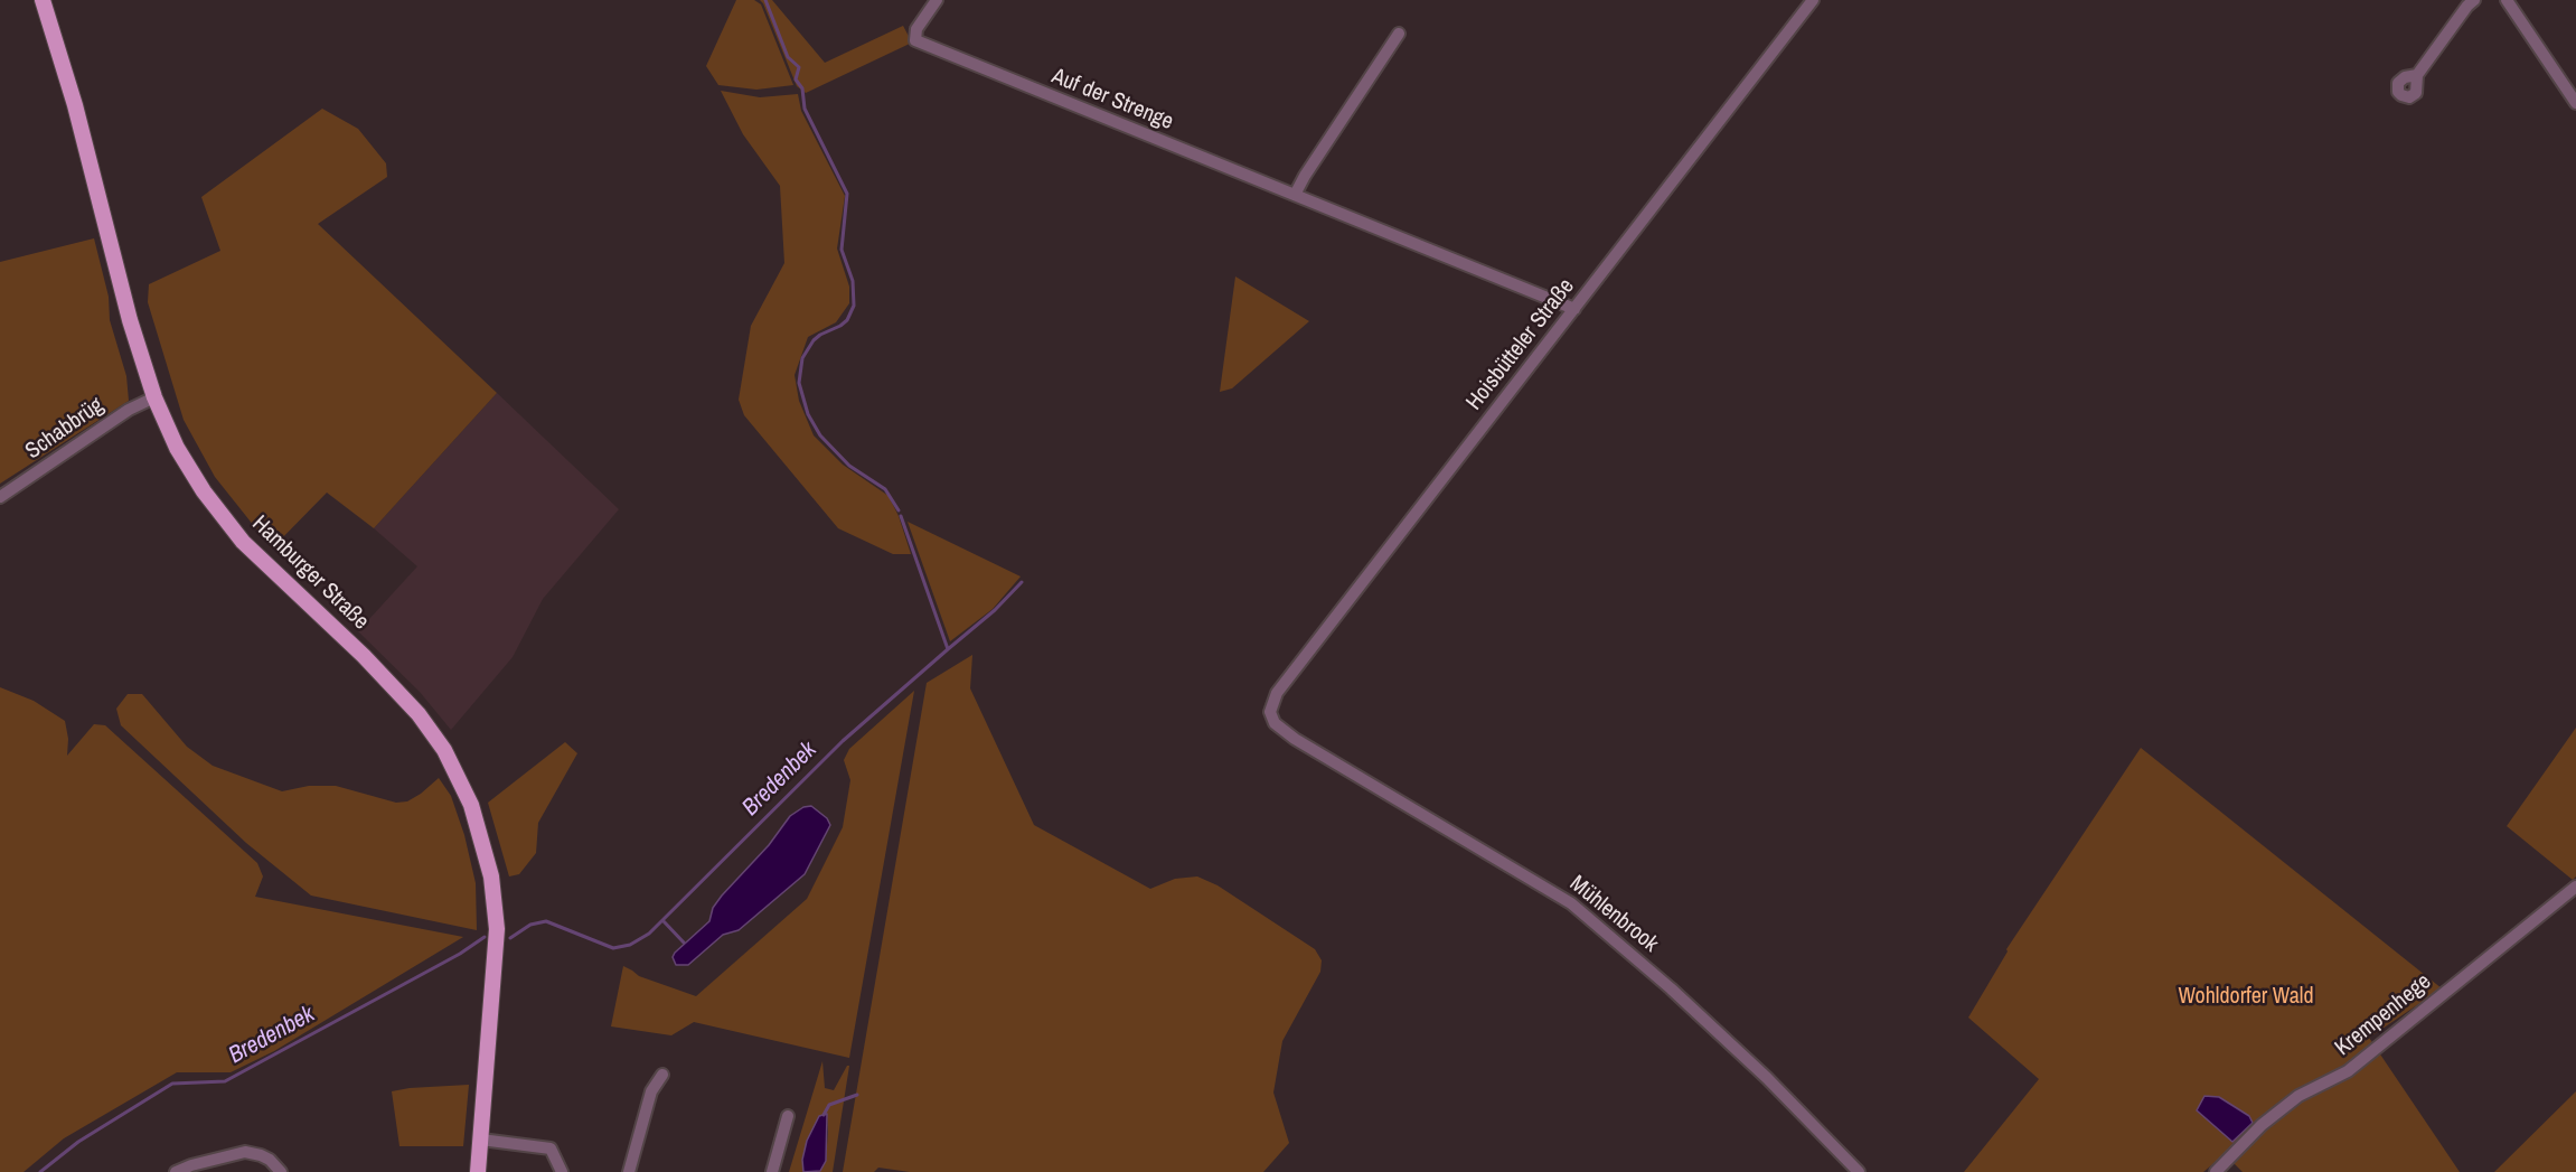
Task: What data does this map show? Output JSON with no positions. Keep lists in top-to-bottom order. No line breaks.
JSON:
{"streets":{"main road":["Hamburger Straße"],"street":["Auf der Strenge","Hoisbütteler Straße","Schabbrüg","Mühlenbrook","Krempenhege"]},"crossings":[["Auf der Strenge","Hoisbütteler Straße"],["Hoisbütteler Straße","Mühlenbrook"],["Schabbrüg","Hamburger Straße"]],"water":["Bredenbek"],"parks":["Wohldorfer Wald"]}
